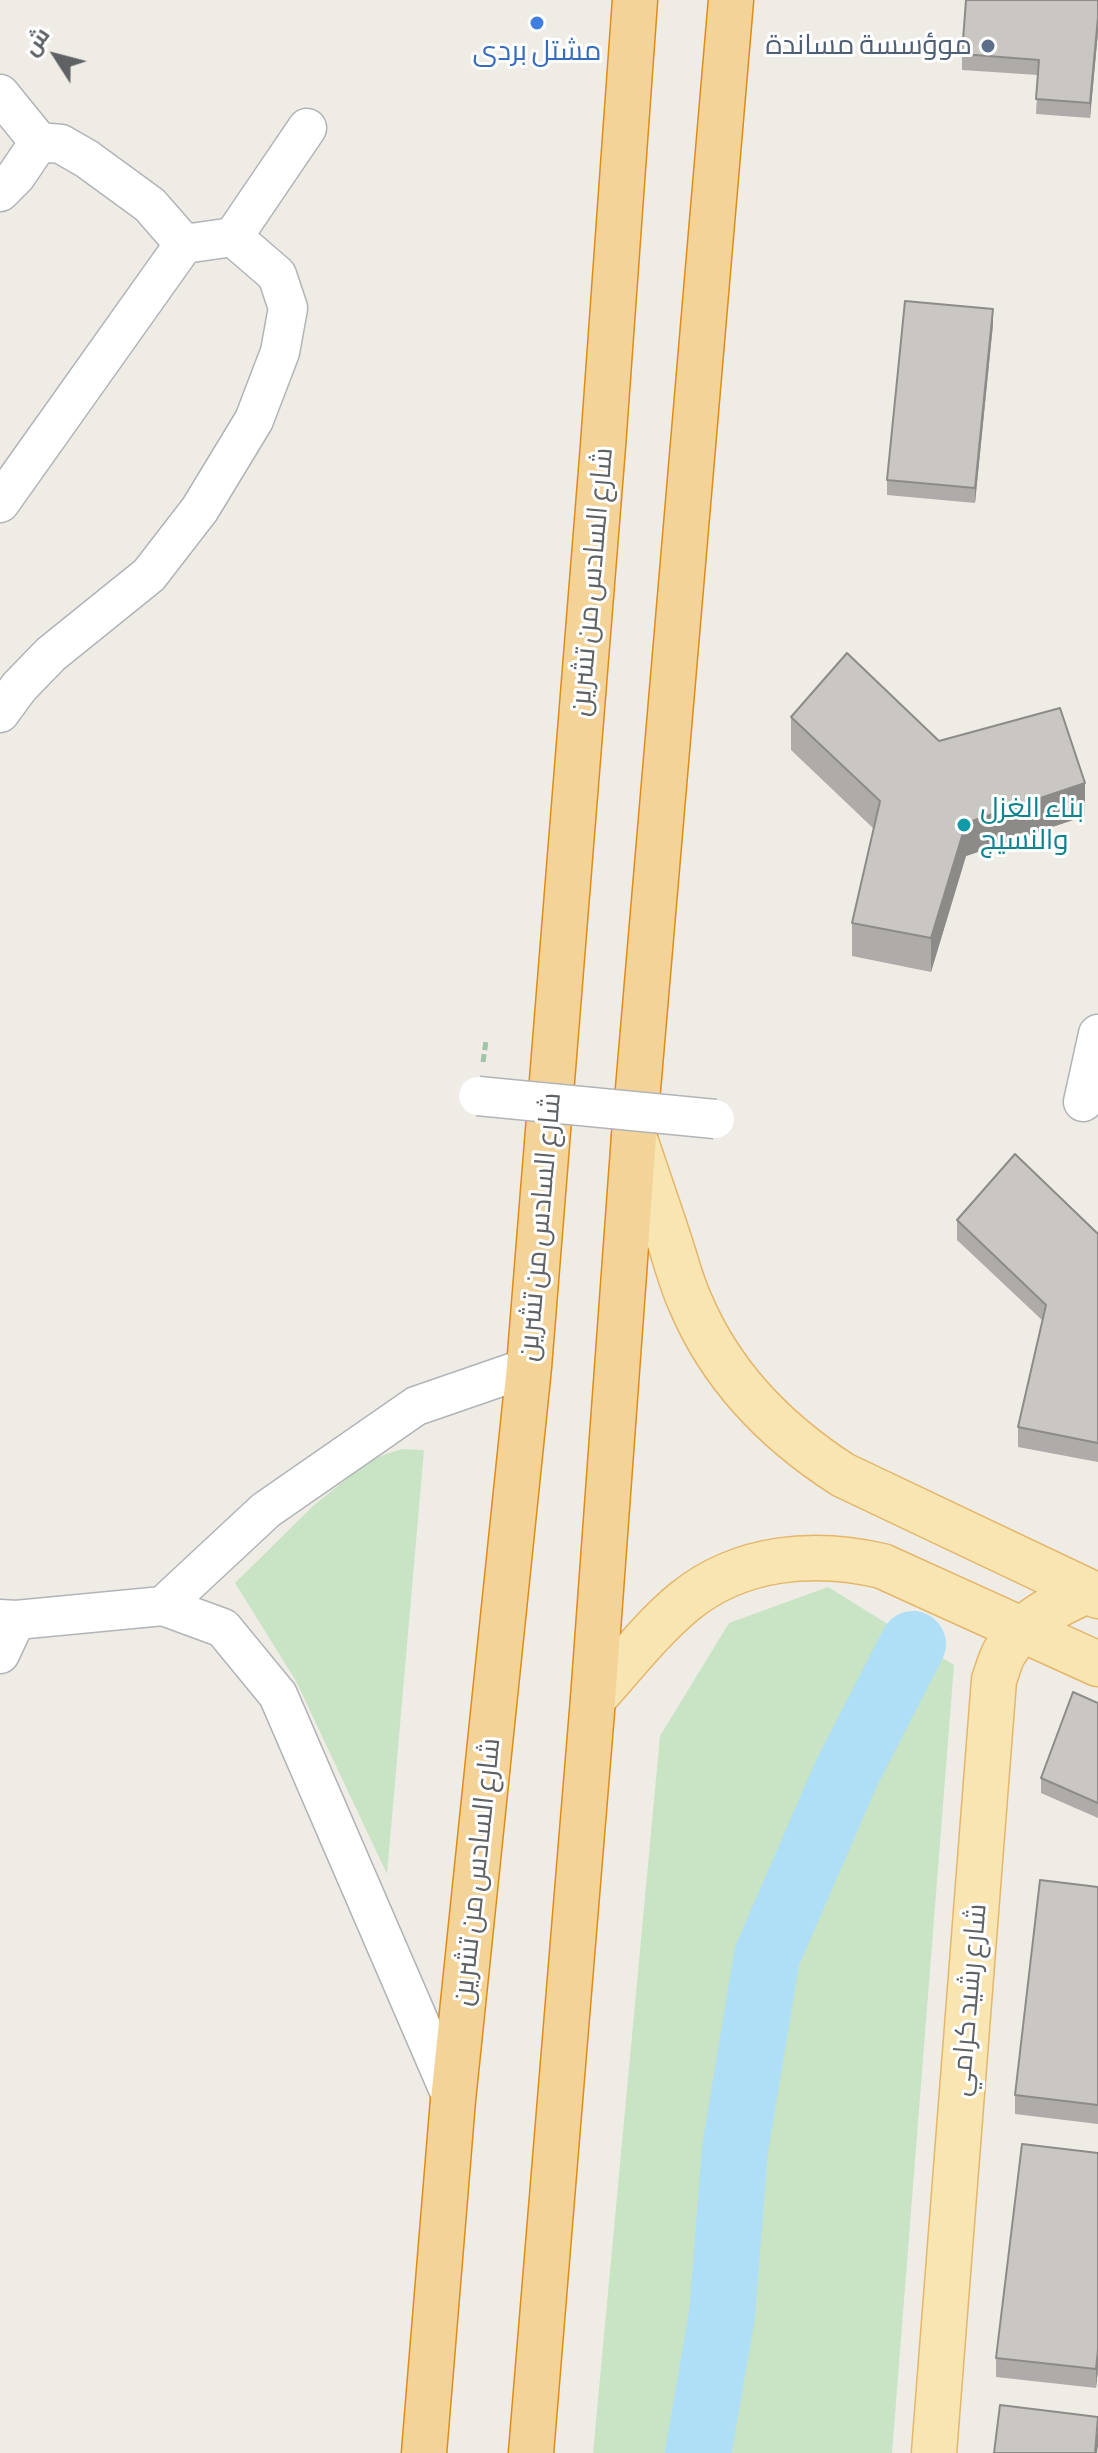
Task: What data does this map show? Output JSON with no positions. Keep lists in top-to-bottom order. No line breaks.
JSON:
{"streets":{"highway":["شارع السادس من تشرين"],"main road":["شارع رشيد كرامي"]},"places":["مشتل بردى","موؤسسة مساندة","بناء الغزل والنسيج"],"north":"top left"}
